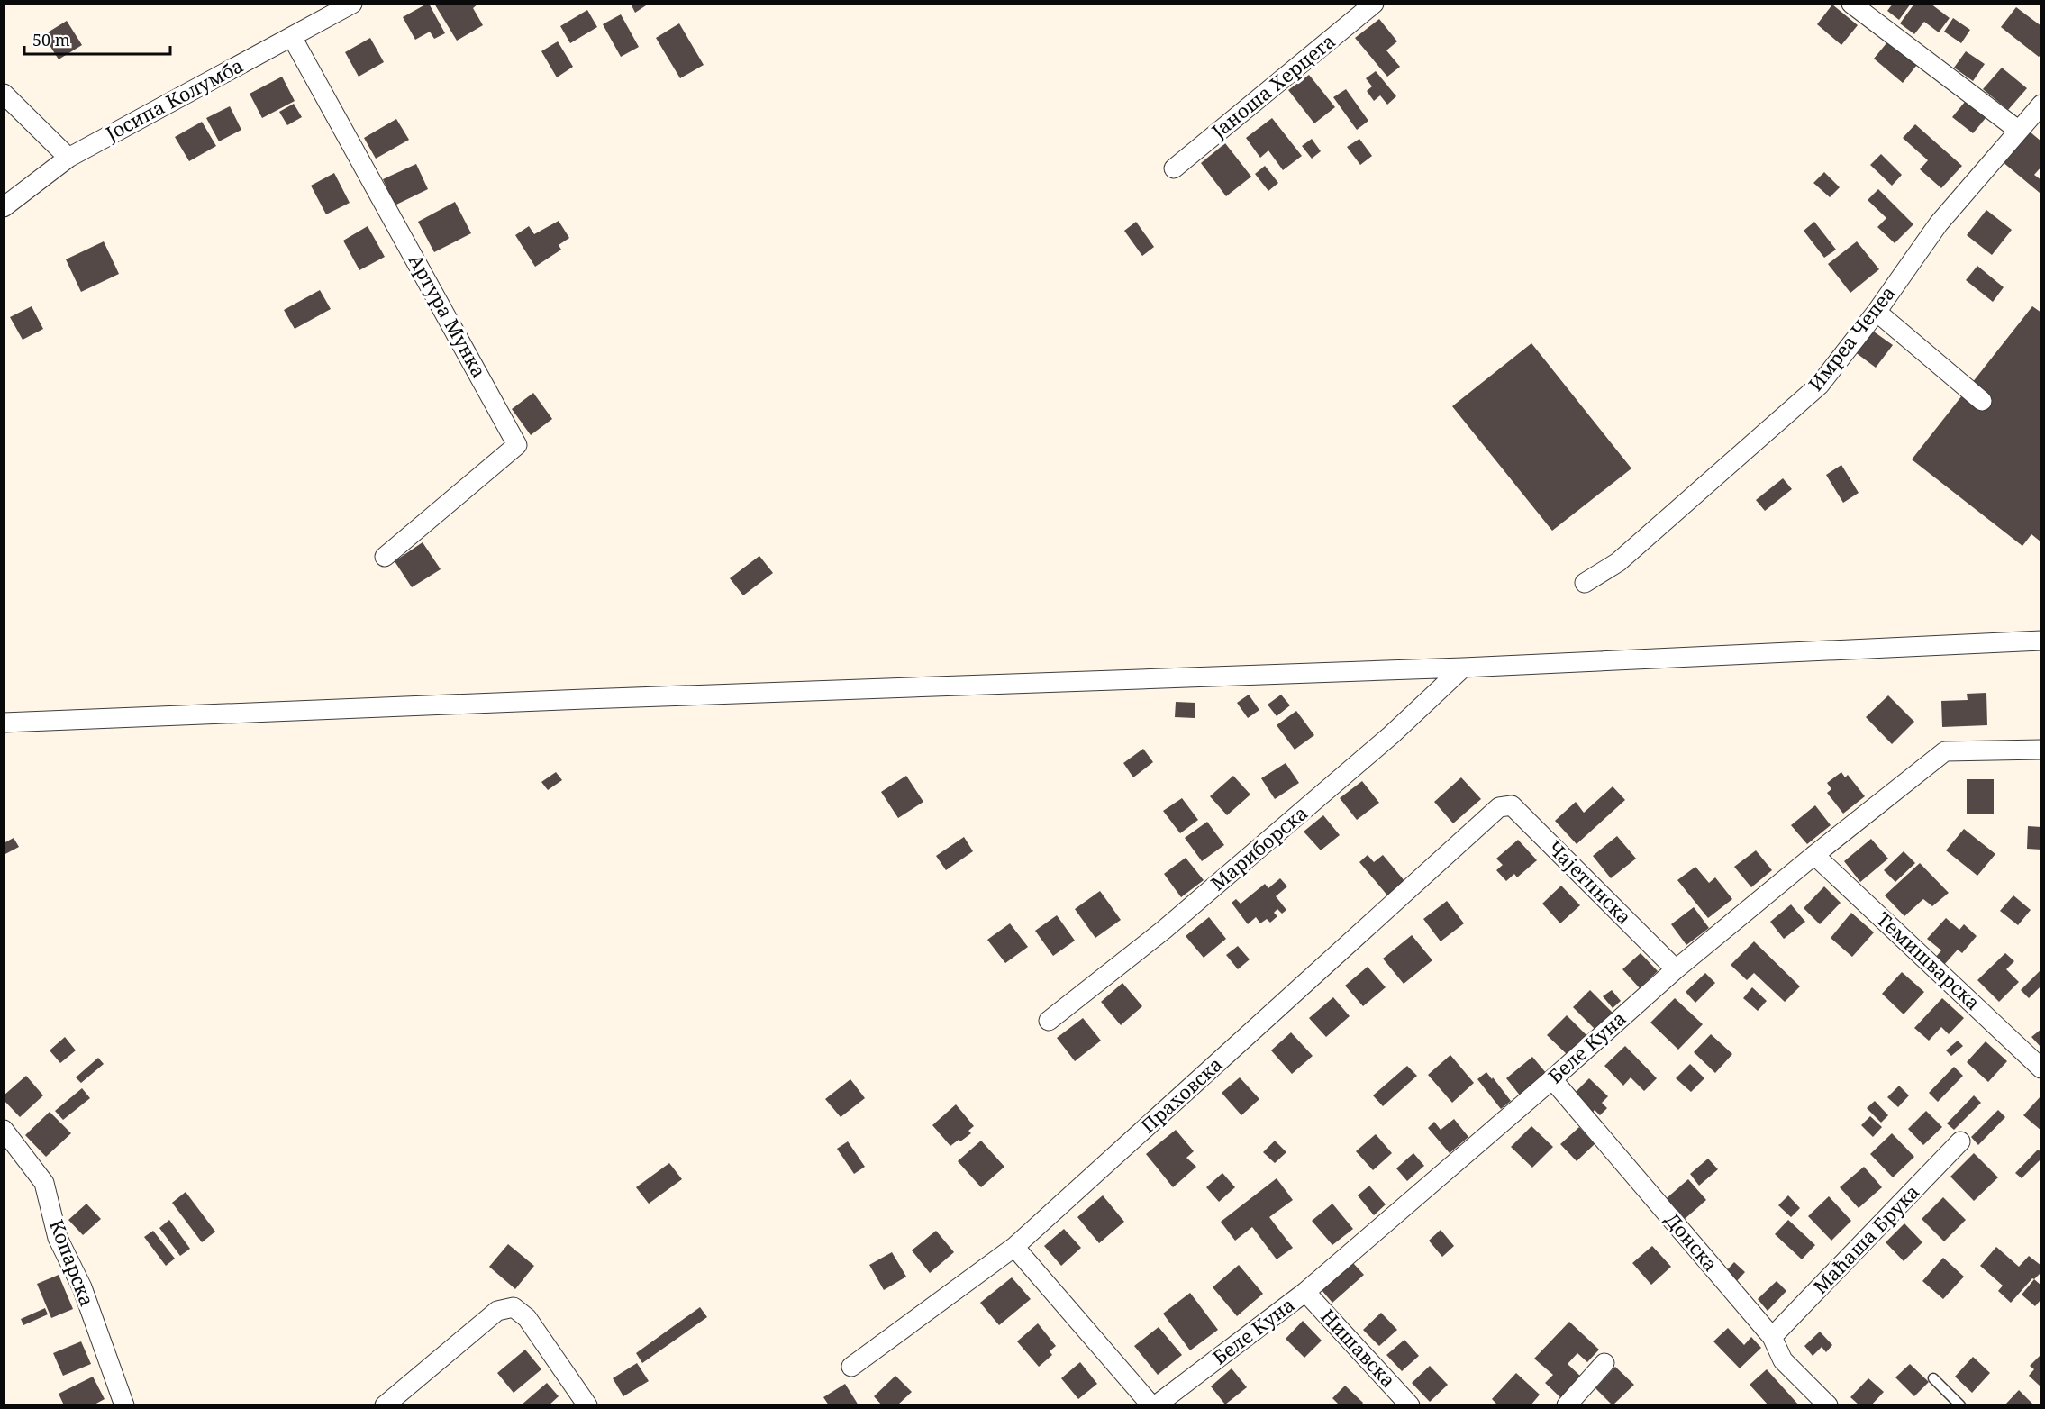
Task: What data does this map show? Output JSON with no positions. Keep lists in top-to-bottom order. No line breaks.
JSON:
{"streets":{"street":["Јаноша Херцега","Јосипа Колумба","Артура Мунка","Имреа Чепеа","Мариборска","Чајетинска","Темишварска","Беле Куна","Праховска","Маћаша Брука","Донска","Копарска","Нишавска"]},"crossings":[["Јосипа Колумба","Артура Мунка"],["Чајетинска","Беле Куна"],["Чајетинска","Праховска"],["Темишварска","Беле Куна"],["Беле Куна","Донска"],["Беле Куна","Нишавска"],["Маћаша Брука","Донска"]],"scale_bar":"50 m"}
